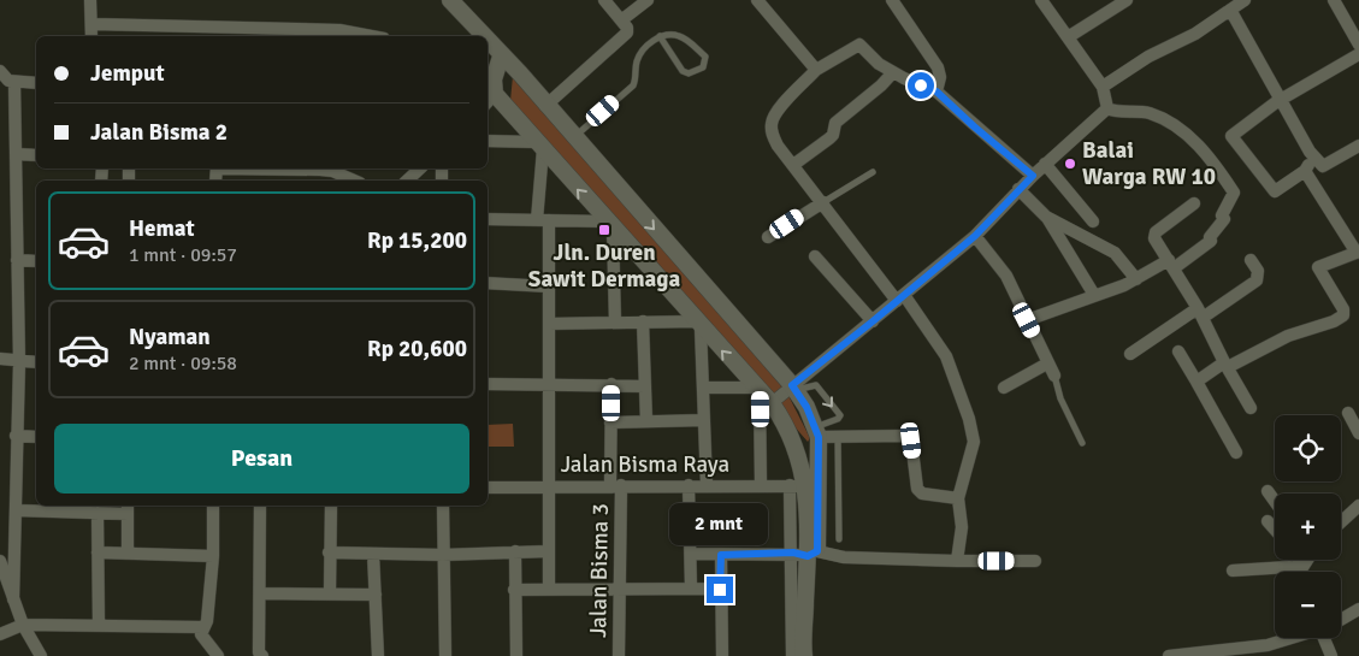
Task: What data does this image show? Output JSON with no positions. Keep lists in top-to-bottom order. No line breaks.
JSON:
{"streets":{"street":["Jalan Bisma Raya","Jalan Bisma 3"]},"crossings":[["Jalan Bisma Raya","Jalan Bisma 3"]],"places":{"other":["Balai Warga RW 10"],"transit":["Jln. Duren Sawit Dermaga"]},"page":{"banner":["Jemput","Jalan Bisma 2"],"list":[{"name":"Hemat","note":"1 mnt · 09:57","value":"Rp 15,200"},{"name":"Nyaman","note":"2 mnt · 09:58","value":"Rp 20,600"}],"buttons":"Pesan","map_buttons":["+","−"],"bubble":"2 mnt"}}
